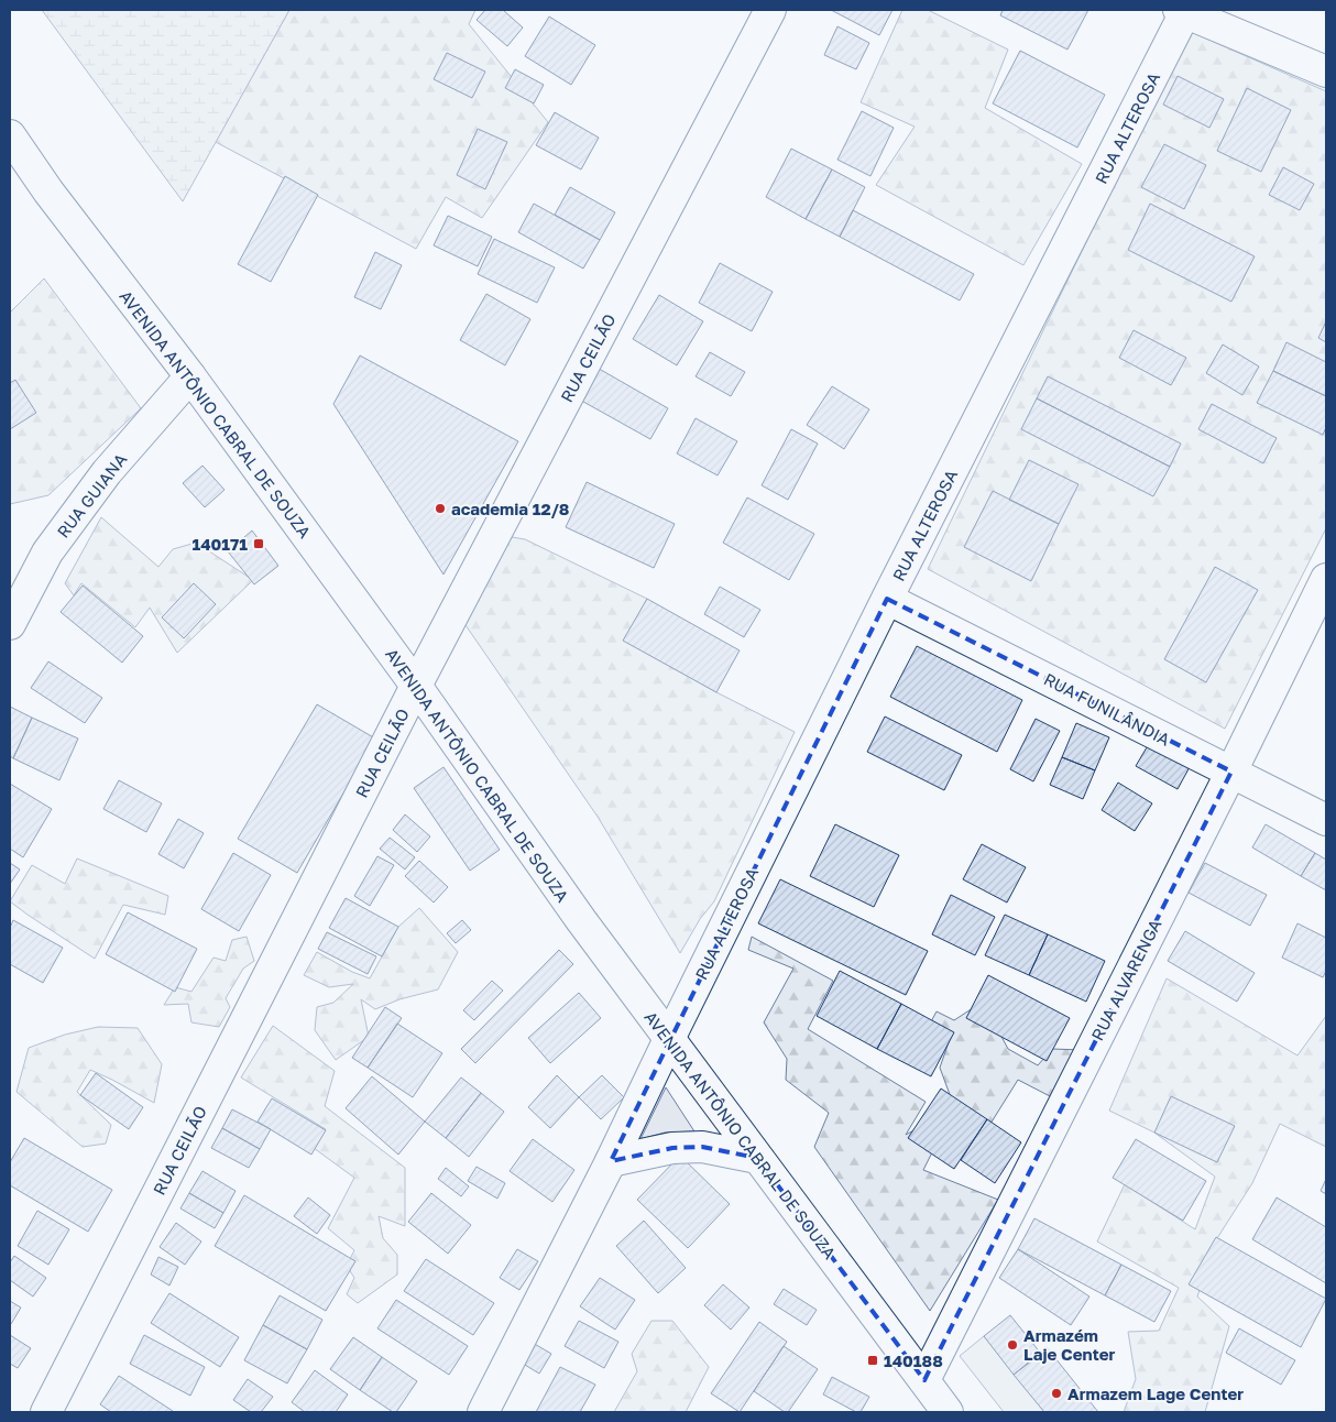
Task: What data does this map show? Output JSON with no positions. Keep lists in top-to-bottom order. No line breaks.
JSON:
{"streets":{"street":["RUA ALTEROSA","RUA CEILÃO","AVENIDA ANTÔNIO CABRAL DE SOUZA","RUA GUIANA","RUA FUNILÂNDIA","RUA ALVARENGA"]},"crossings":[["RUA ALTEROSA","AVENIDA ANTÔNIO CABRAL DE SOUZA"],["RUA ALTEROSA","RUA FUNILÂNDIA"],["RUA CEILÃO","AVENIDA ANTÔNIO CABRAL DE SOUZA"],["AVENIDA ANTÔNIO CABRAL DE SOUZA","RUA GUIANA"],["AVENIDA ANTÔNIO CABRAL DE SOUZA","RUA ALVARENGA"],["RUA FUNILÂNDIA","RUA ALVARENGA"]],"places":{"other":["academia 12/8","Armazém Laje Center","Armazem Lage Center"],"transit":["140171","140188"]}}
